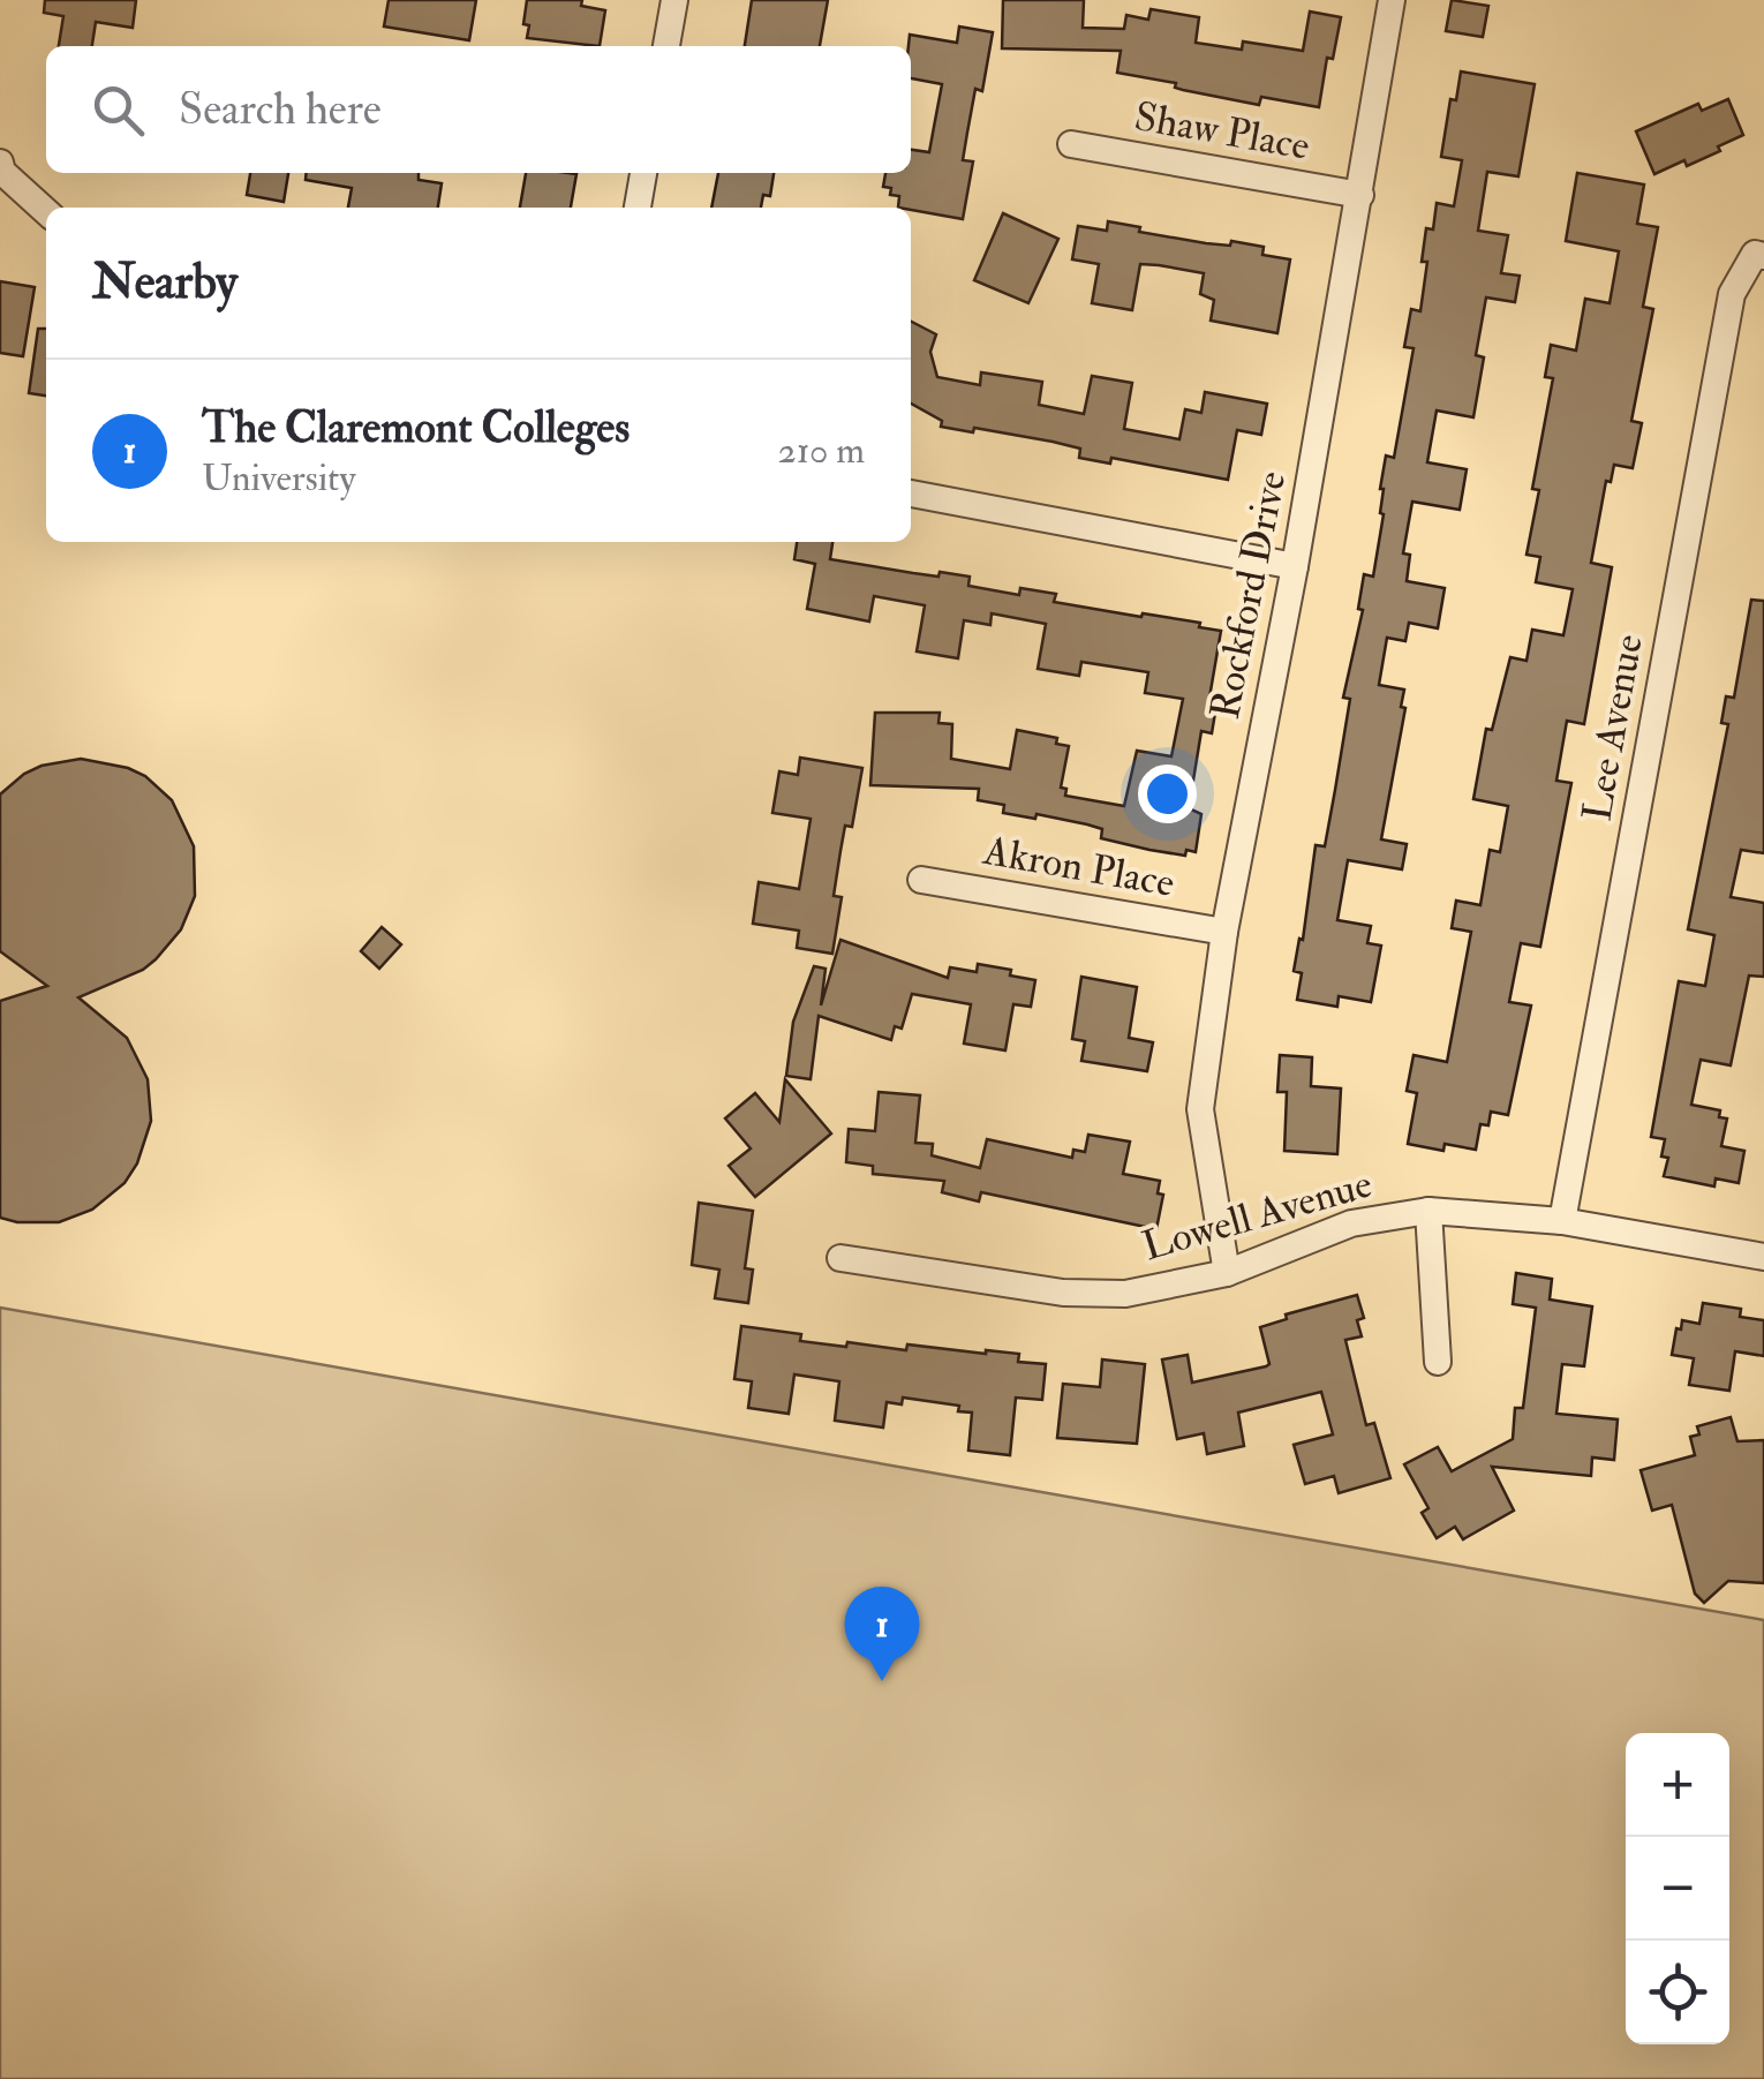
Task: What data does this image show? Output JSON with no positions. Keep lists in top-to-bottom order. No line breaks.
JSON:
{"streets":{"street":["Shaw Place","Rockford Drive","Lee Avenue","Akron Place","Lowell Avenue"]},"crossings":[["Shaw Place","Rockford Drive"],["Rockford Drive","Akron Place"],["Rockford Drive","Lowell Avenue"],["Lee Avenue","Lowell Avenue"]],"page":{"search":"Search here","heading":"Nearby","list":[{"mark":"1","name":"The Claremont Colleges","note":"University","value":"210 m"}],"pins":"1","map_buttons":["+","−"]}}
